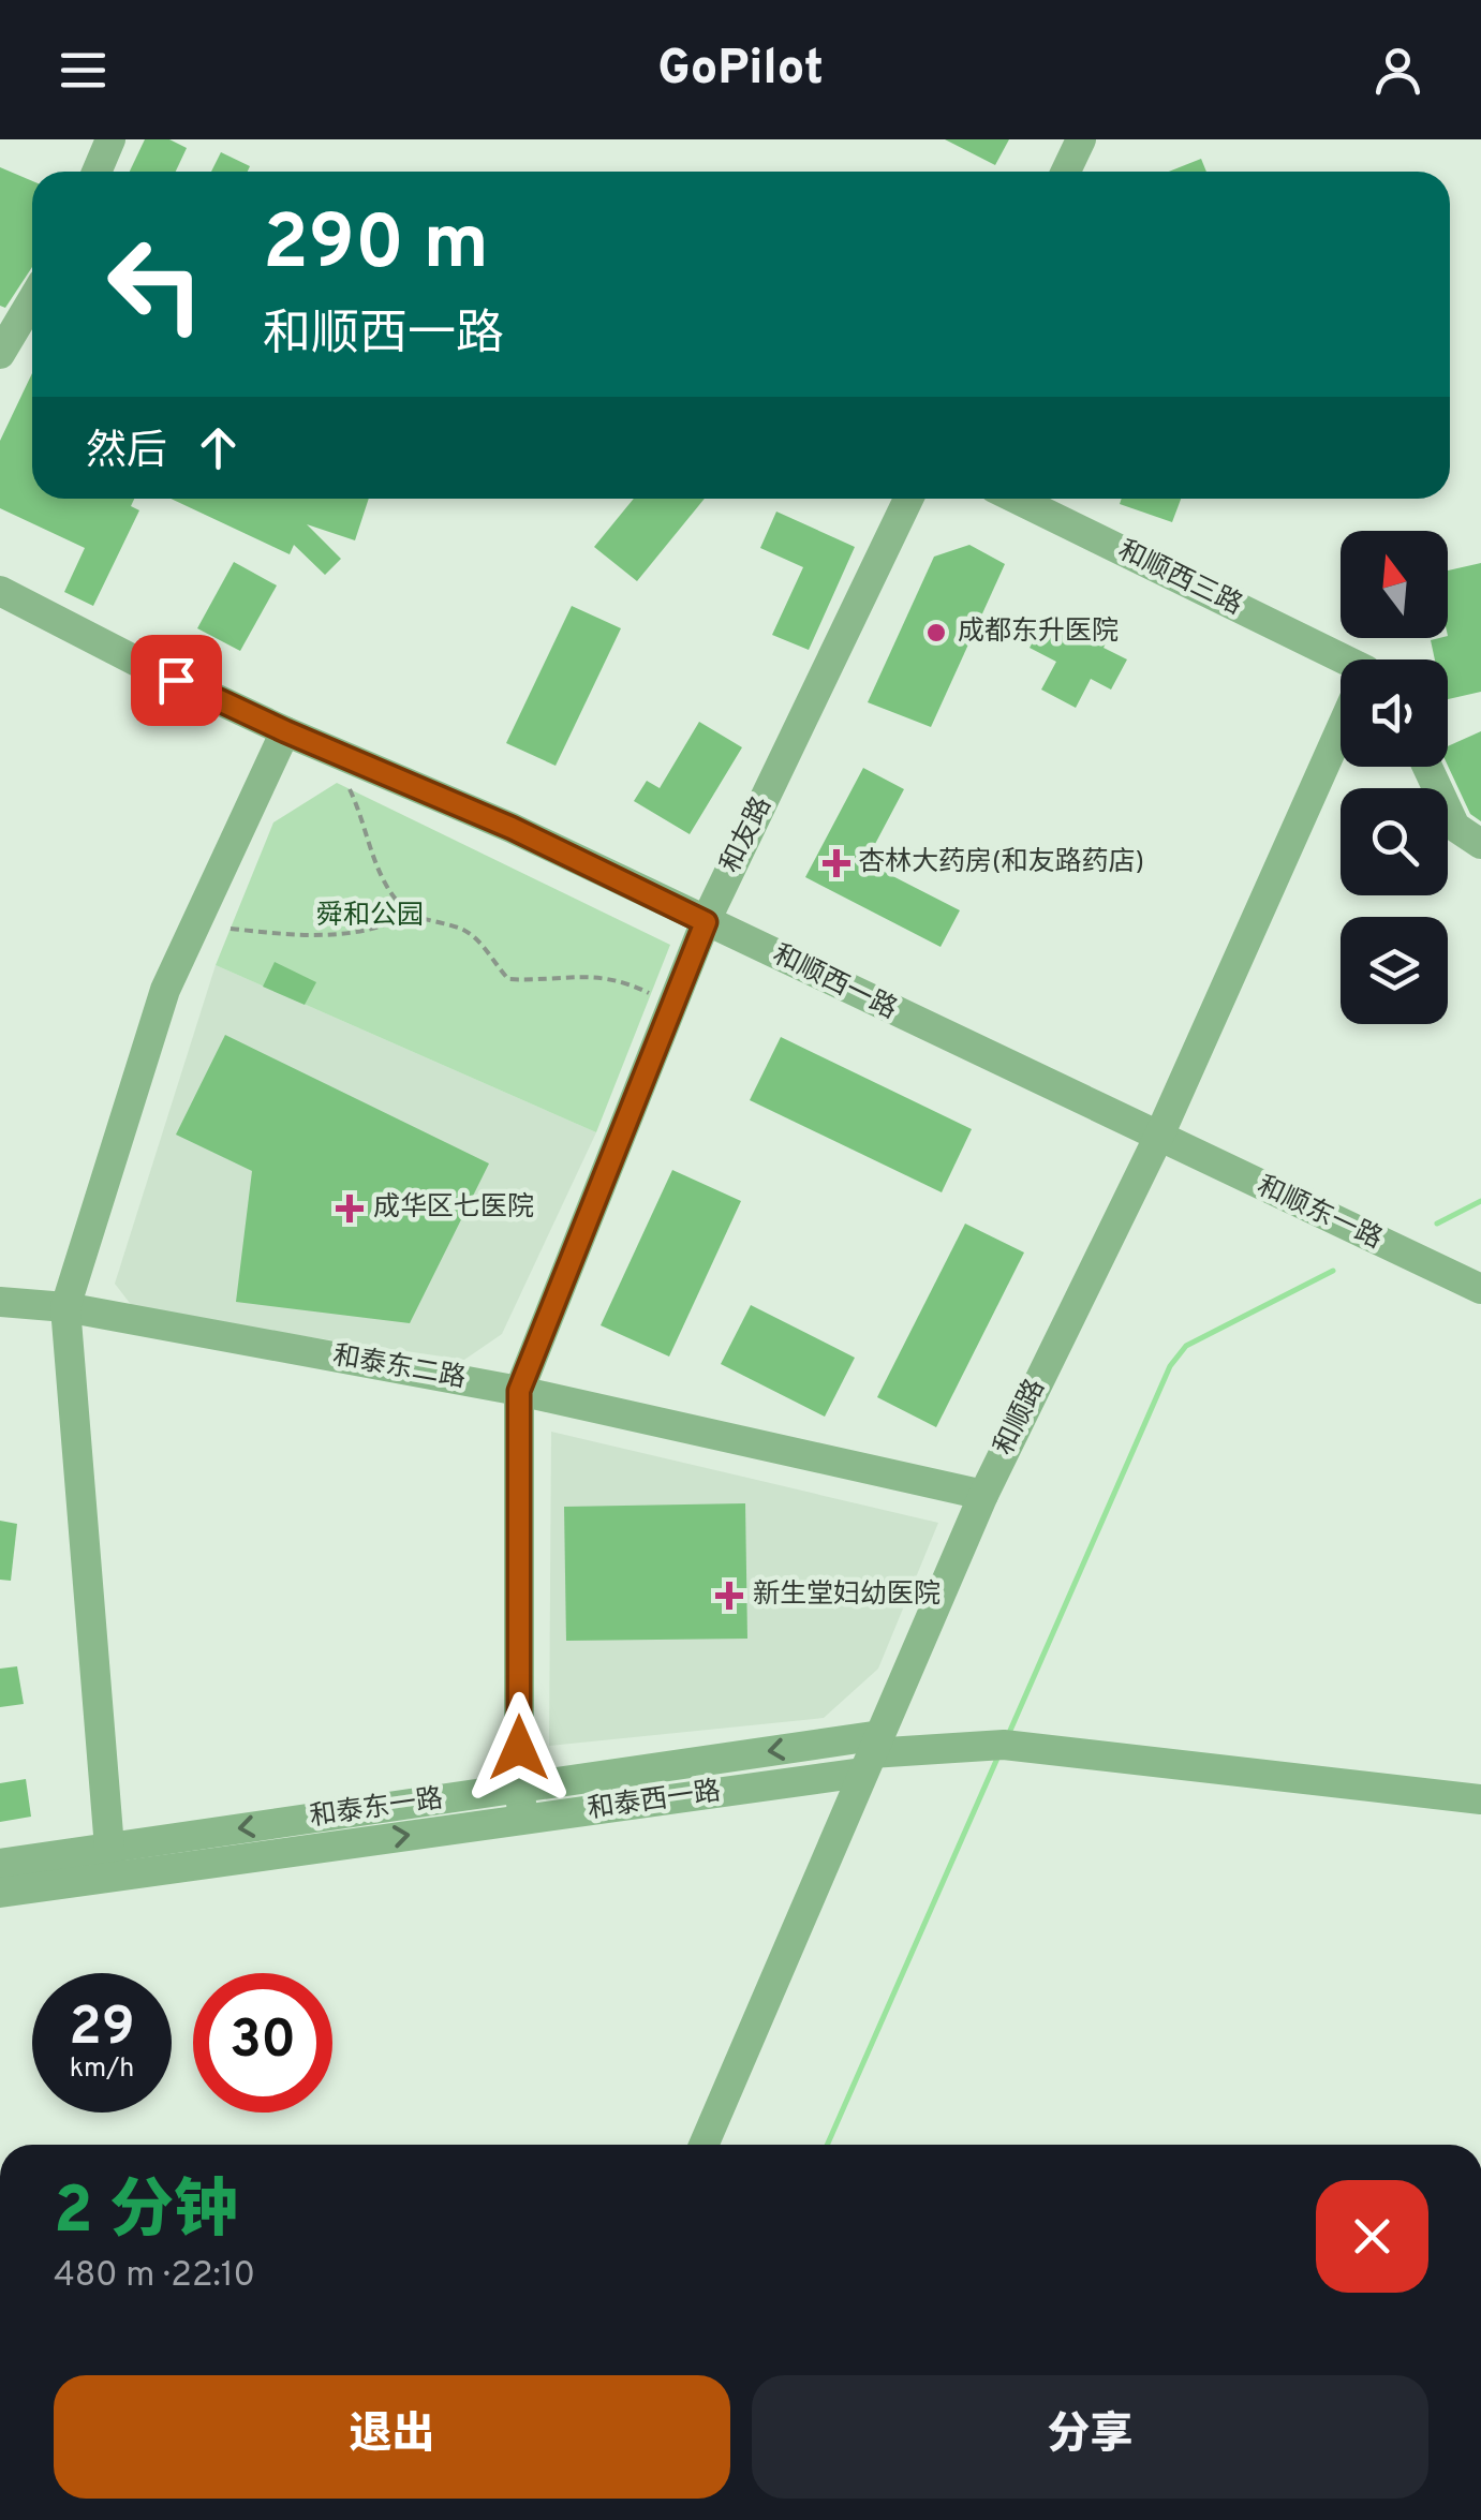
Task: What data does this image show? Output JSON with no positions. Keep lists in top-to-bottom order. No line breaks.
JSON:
{"streets":{"street":["和顺西三路","和友路","和顺西一路","和顺东一路","和泰东二路","和顺路","和泰西一路","和泰东一路"]},"crossings":[["和友路","和顺西一路"],["和友路","和泰东二路"],["和友路","和泰西一路"],["和友路","和泰东一路"],["和顺西一路","和顺东一路"],["和顺西一路","和顺路"],["和顺东一路","和顺路"],["和泰东二路","和顺路"],["和顺路","和泰西一路"],["和顺路","和泰东一路"],["和泰西一路","和泰东一路"]],"one_way":["和泰西一路","和泰东一路"],"parks":["舜和公园"],"places":{"other":["成都东升医院"],"health":["杏林大药房(和友路药店)","成华区七医院","新生堂妇幼医院"]},"north":"top","page":{"header":"GoPilot","turn":["290 m","和顺西一路"],"then":"然后","speed":"29 km/h","limit":"30","heading":["2 分钟","480 m · 22:10"],"buttons":["退出","分享"]}}
